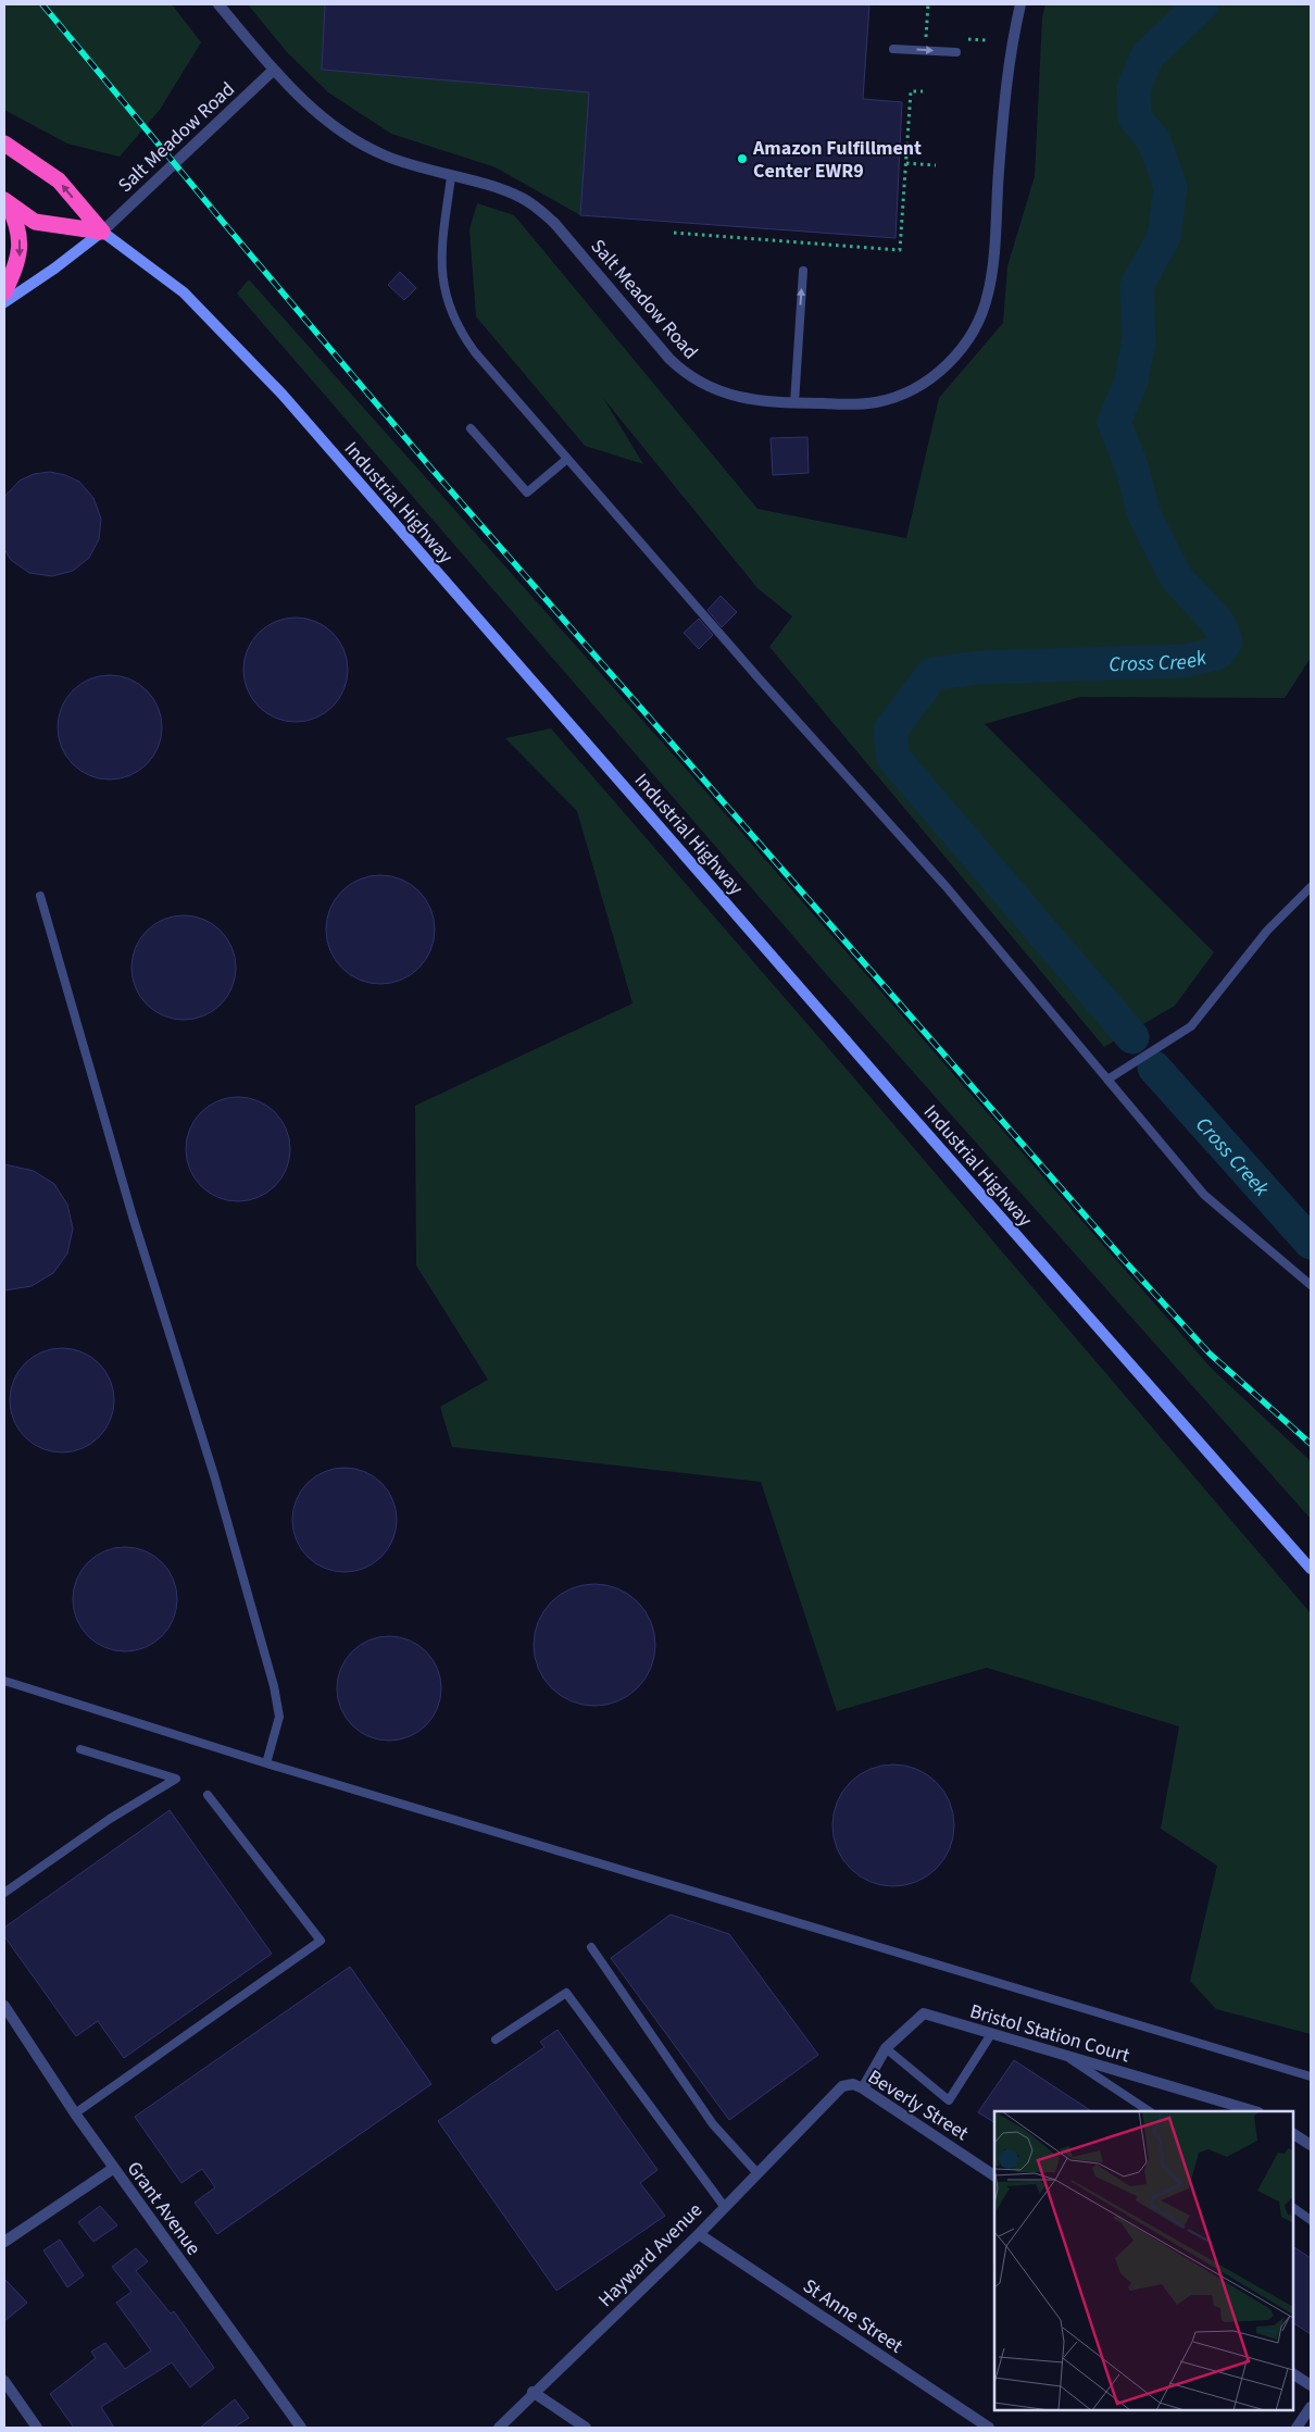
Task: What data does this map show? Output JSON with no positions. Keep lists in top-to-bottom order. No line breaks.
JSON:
{"streets":{"main road":["Industrial Highway"],"street":["Salt Meadow Road","Bristol Station Court","Beverly Street","Grant Avenue","Hayward Avenue","St Anne Street"]},"crossings":[["Salt Meadow Road","Industrial Highway"],["Bristol Station Court","Beverly Street"],["Beverly Street","Hayward Avenue"],["Hayward Avenue","St Anne Street"]],"water":["Cross Creek"],"places":["Amazon Fulfillment Center EWR9"]}
